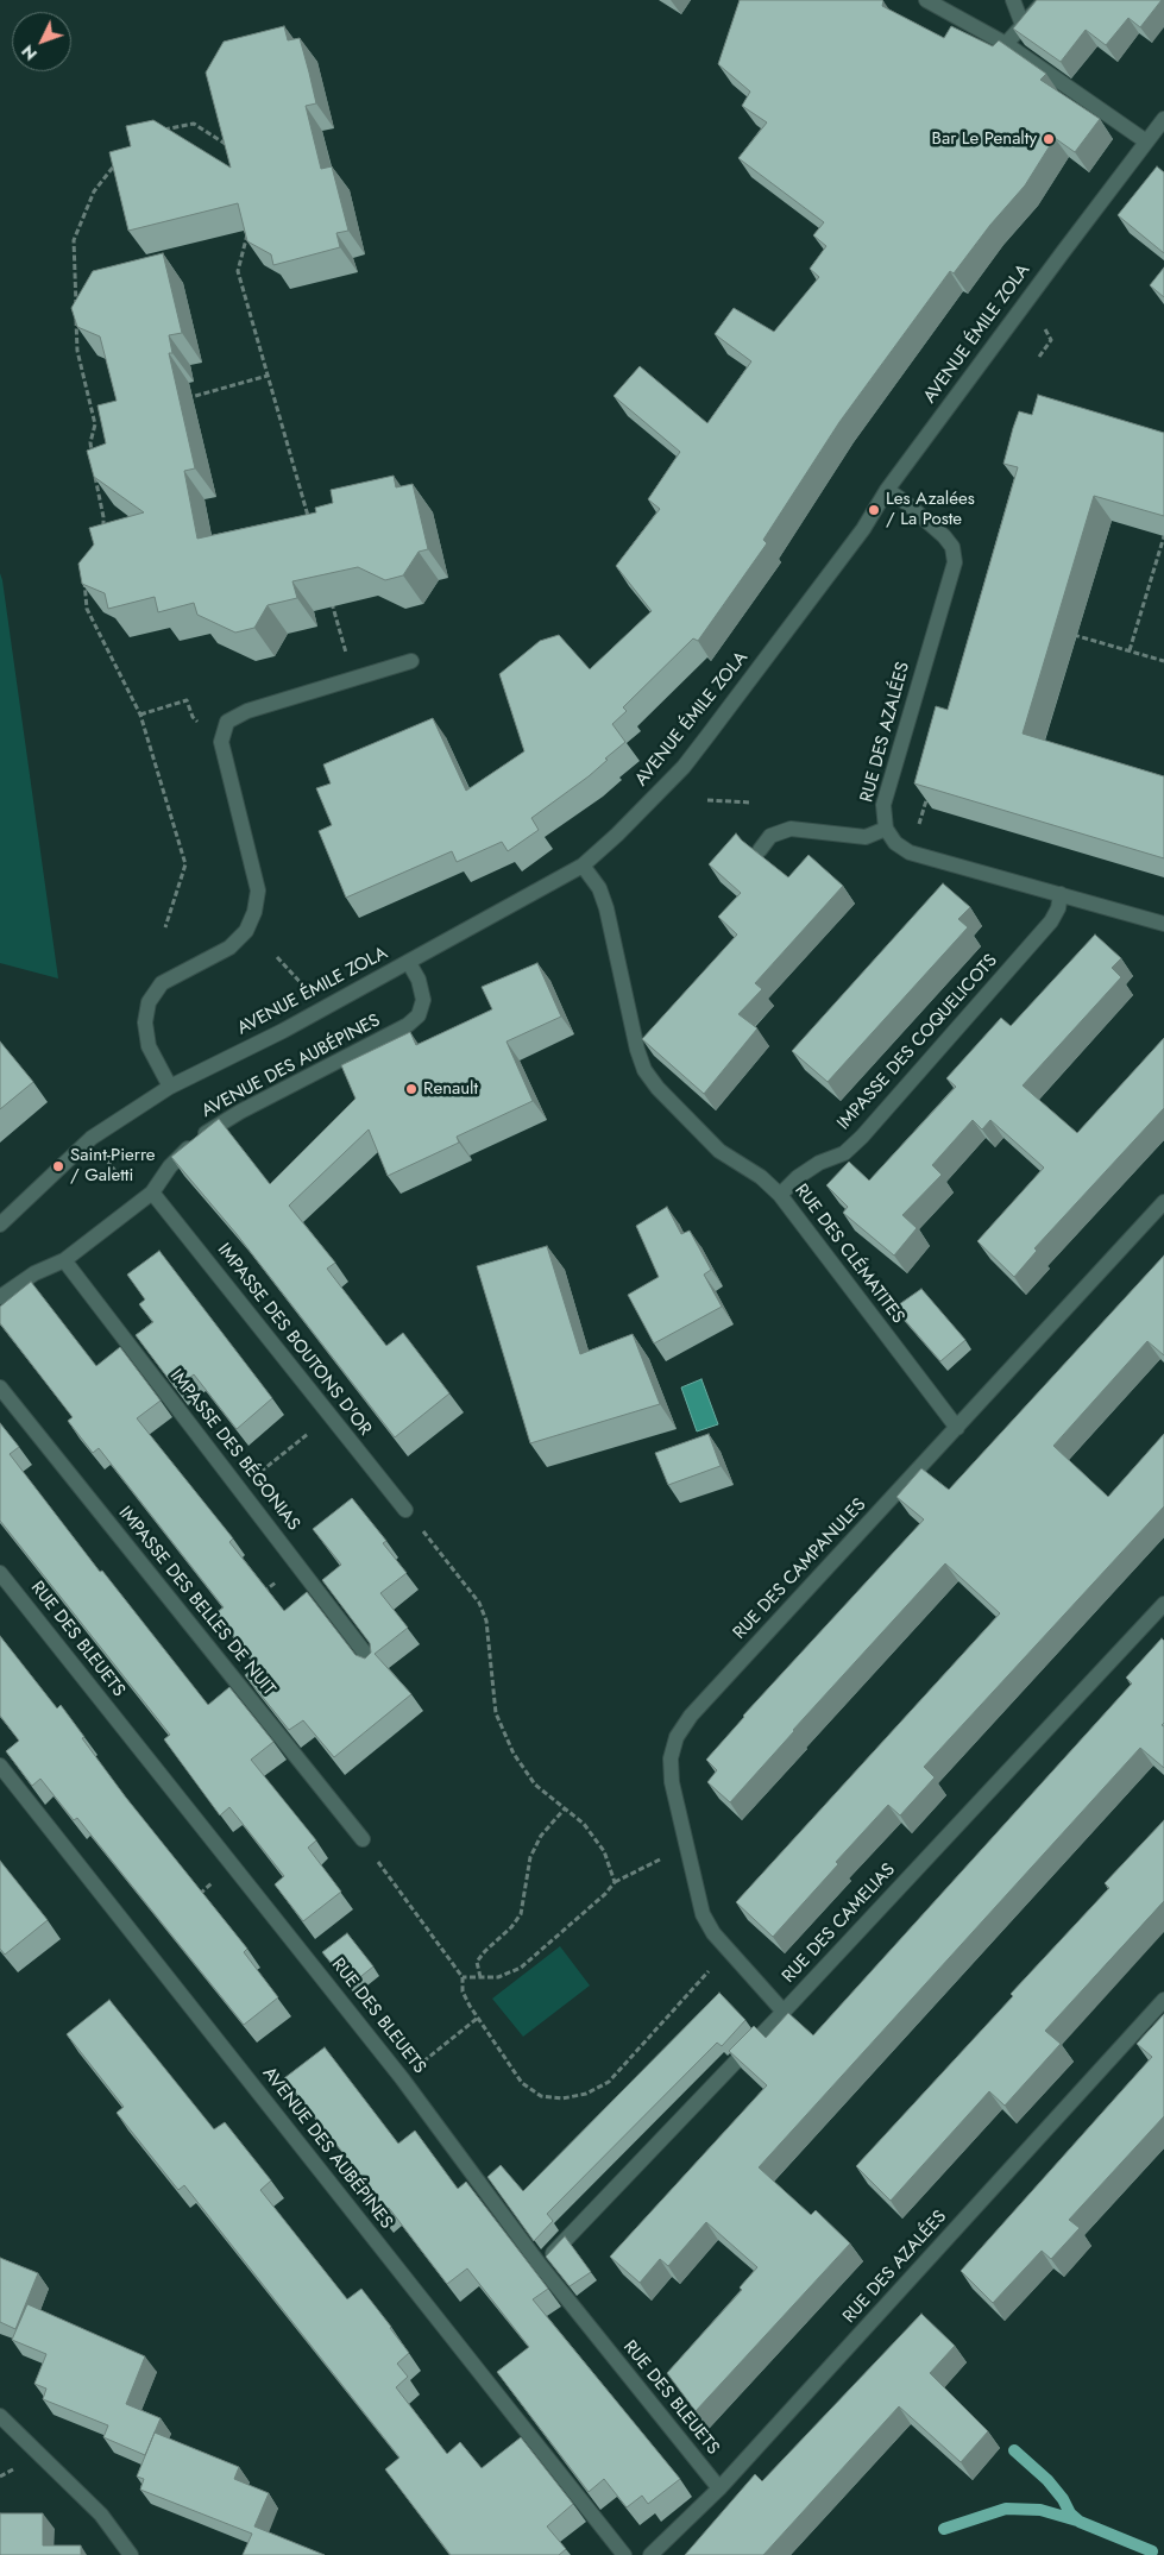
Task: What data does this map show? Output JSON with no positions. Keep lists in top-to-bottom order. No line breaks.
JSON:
{"streets":{"street":["AVENUE ÉMILE ZOLA","RUE DES AZALÉES","IMPASSE DES COQUELICOTS","AVENUE DES AUBÉPINES","RUE DES CLÉMATITES","IMPASSE DES BOUTONS D'OR","IMPASSE DES BÉGONIAS","RUE DES CAMPANULES","IMPASSE DES BELLES DE NUIT","RUE DES BLEUETS","RUE DES CAMELIAS"]},"crossings":[["AVENUE ÉMILE ZOLA","RUE DES AZALÉES"],["AVENUE ÉMILE ZOLA","AVENUE DES AUBÉPINES"],["AVENUE ÉMILE ZOLA","RUE DES CLÉMATITES"],["RUE DES AZALÉES","IMPASSE DES COQUELICOTS"],["RUE DES AZALÉES","RUE DES BLEUETS"],["IMPASSE DES COQUELICOTS","RUE DES CLÉMATITES"],["AVENUE DES AUBÉPINES","IMPASSE DES BOUTONS D'OR"],["AVENUE DES AUBÉPINES","IMPASSE DES BÉGONIAS"],["RUE DES CLÉMATITES","RUE DES CAMPANULES"],["RUE DES CAMPANULES","RUE DES CAMELIAS"],["RUE DES BLEUETS","RUE DES CAMELIAS"]],"places":["Bar Le Penalty","Les Azalées / La Poste","Renault","Saint-Pierre / Galetti"],"north":"bottom left"}
